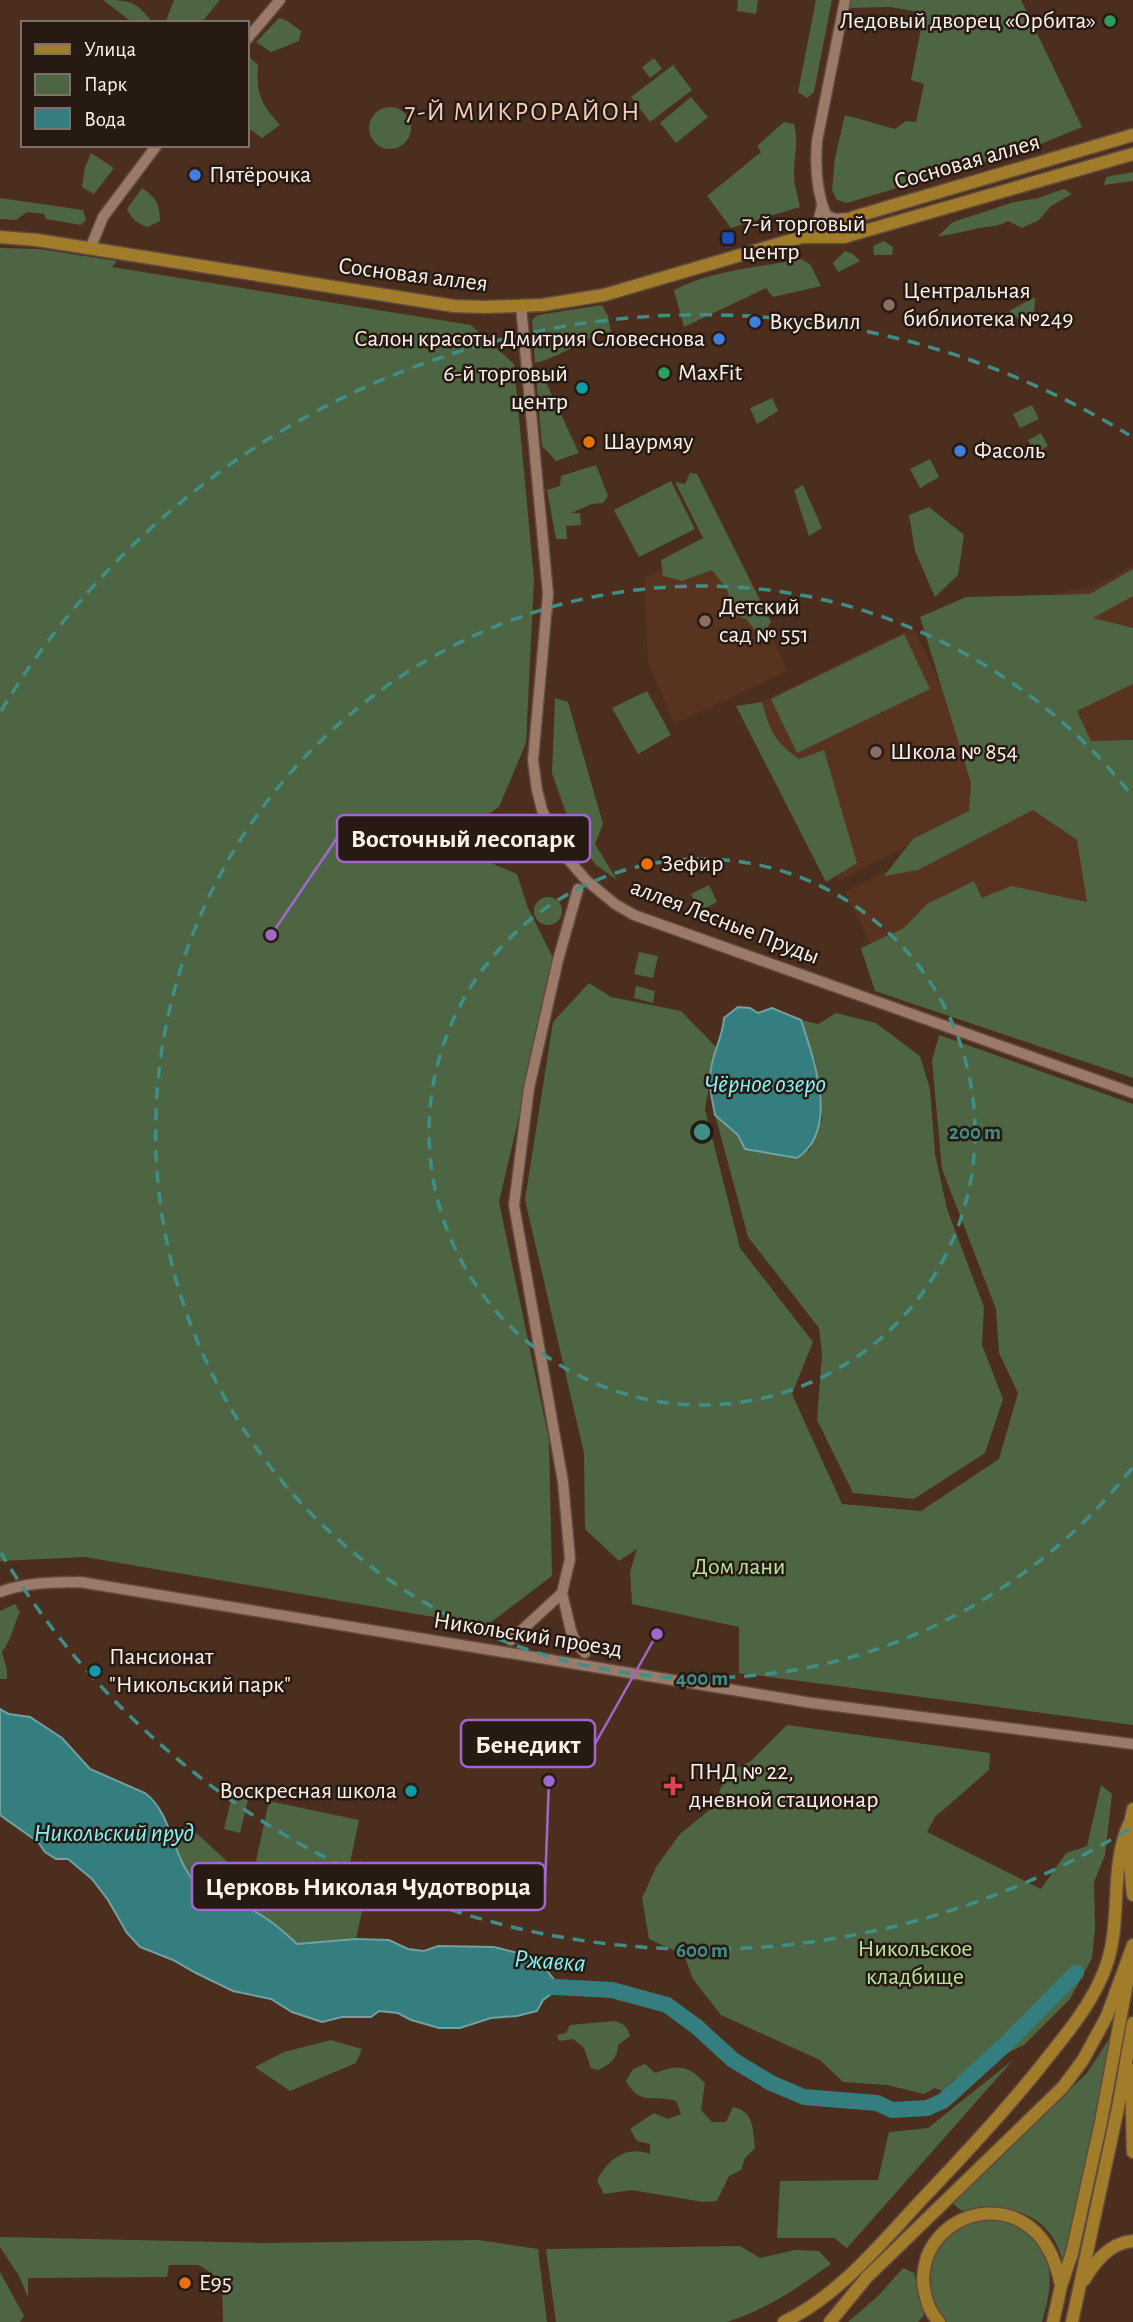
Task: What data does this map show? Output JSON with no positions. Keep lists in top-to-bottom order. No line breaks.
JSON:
{"streets":{"main road":["Сосновая аллея"],"street":["аллея Лесные Пруды","Никольский проезд"]},"crossings":[["Сосновая аллея","аллея Лесные Пруды"]],"districts":["7-Й МИКРОРАЙОН"],"water":["Чёрное озеро","Никольский пруд","Ржавка"],"parks":["Дом лани","Никольское кладбище"],"places":{"other":["Ледовый дворец «Орбита»","Пятёрочка","Центральная библиотека №249","ВкусВилл","Салон красоты Дмитрия Словеснова","MaxFit","6-й торговый центр","Шаурмяу","Фасоль","Детский сад № 551","Школа № 854","Зефир","Восточный лесопарк","Бенедикт","Пансионат \"Никольский парк\"","Церковь Николая Чудотворца","Воскресная школа","E95"],"transit":["7-й торговый центр"],"health":["ПНД № 22, дневной стационар"]},"legend":["Улица","Парк","Вода"],"rings":["200 m","400 m","600 m"]}
